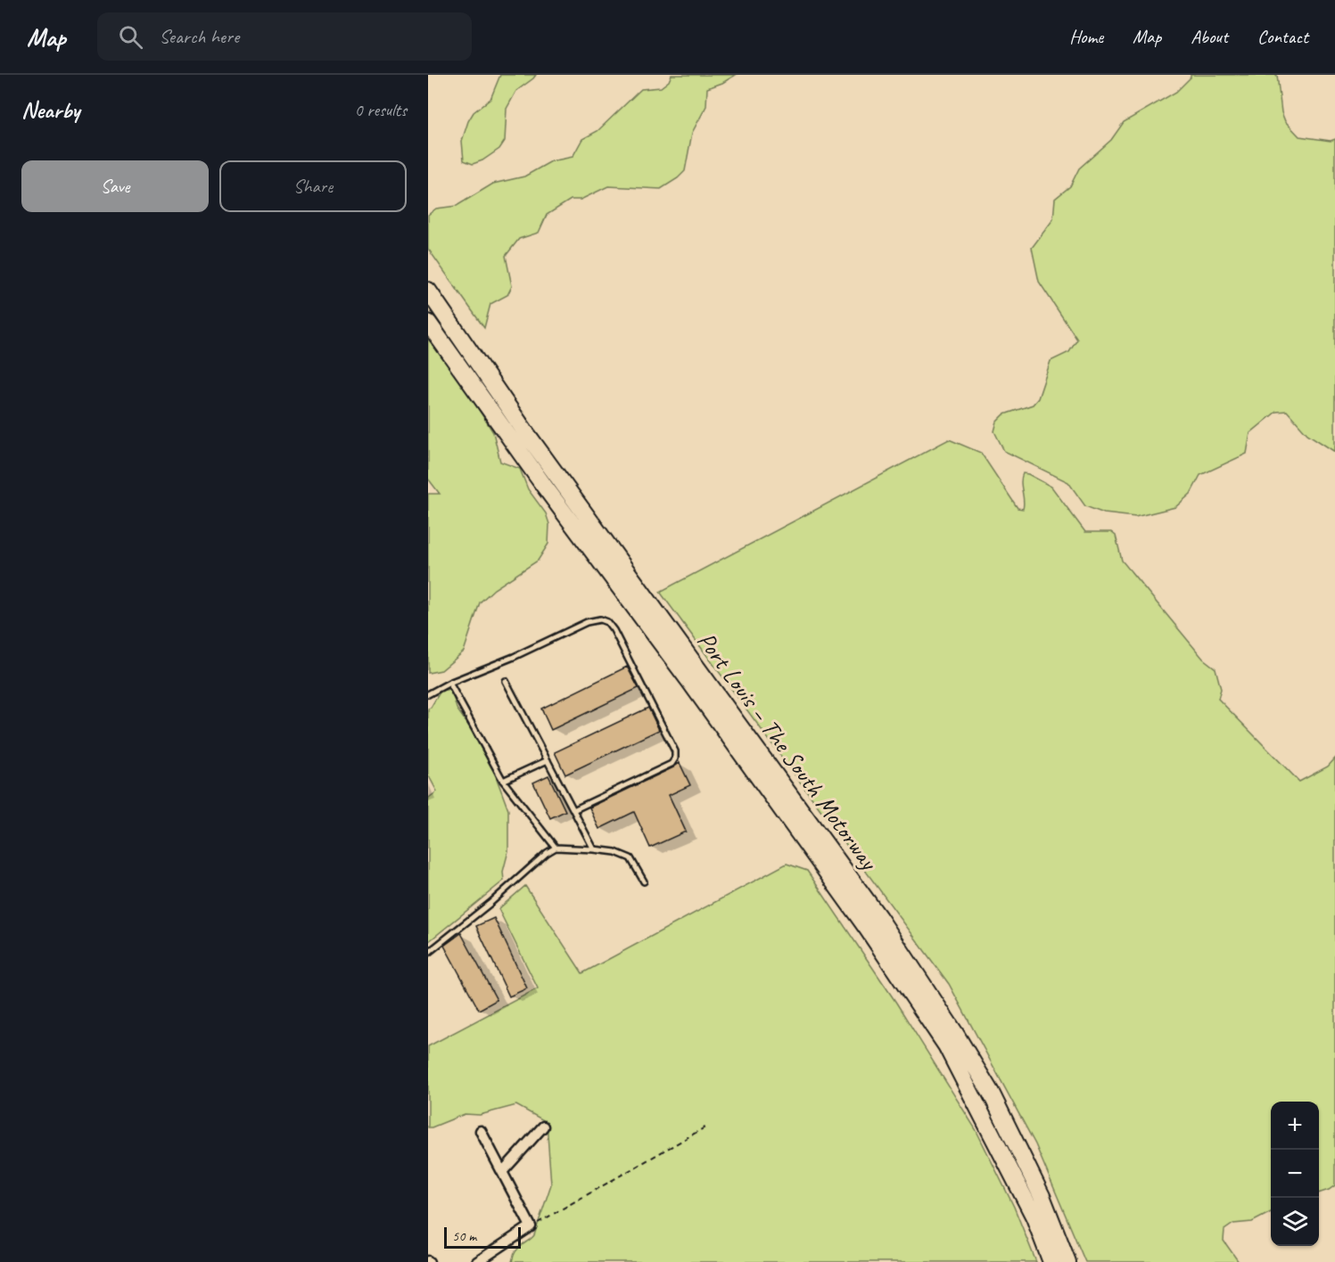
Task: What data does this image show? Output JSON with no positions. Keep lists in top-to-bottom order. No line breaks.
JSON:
{"streets":{"highway":["Port Louis – The South Motorway"]},"scale_bar":"50 m","page":{"header":"Map","search":"Search here","nav":["Home","Map","About","Contact"],"heading":["Nearby","0 results"],"buttons":["Save","Share"],"map_buttons":["+","−"],"scale":"50 m"}}
